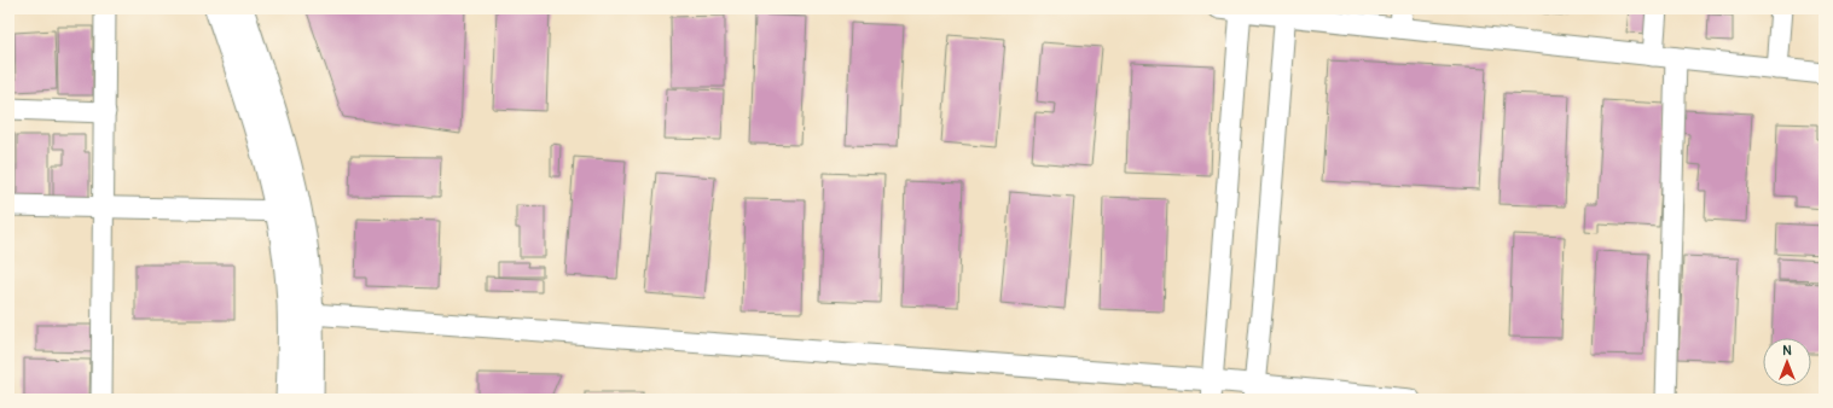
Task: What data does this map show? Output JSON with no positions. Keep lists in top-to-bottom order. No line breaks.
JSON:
{"north":"top"}
